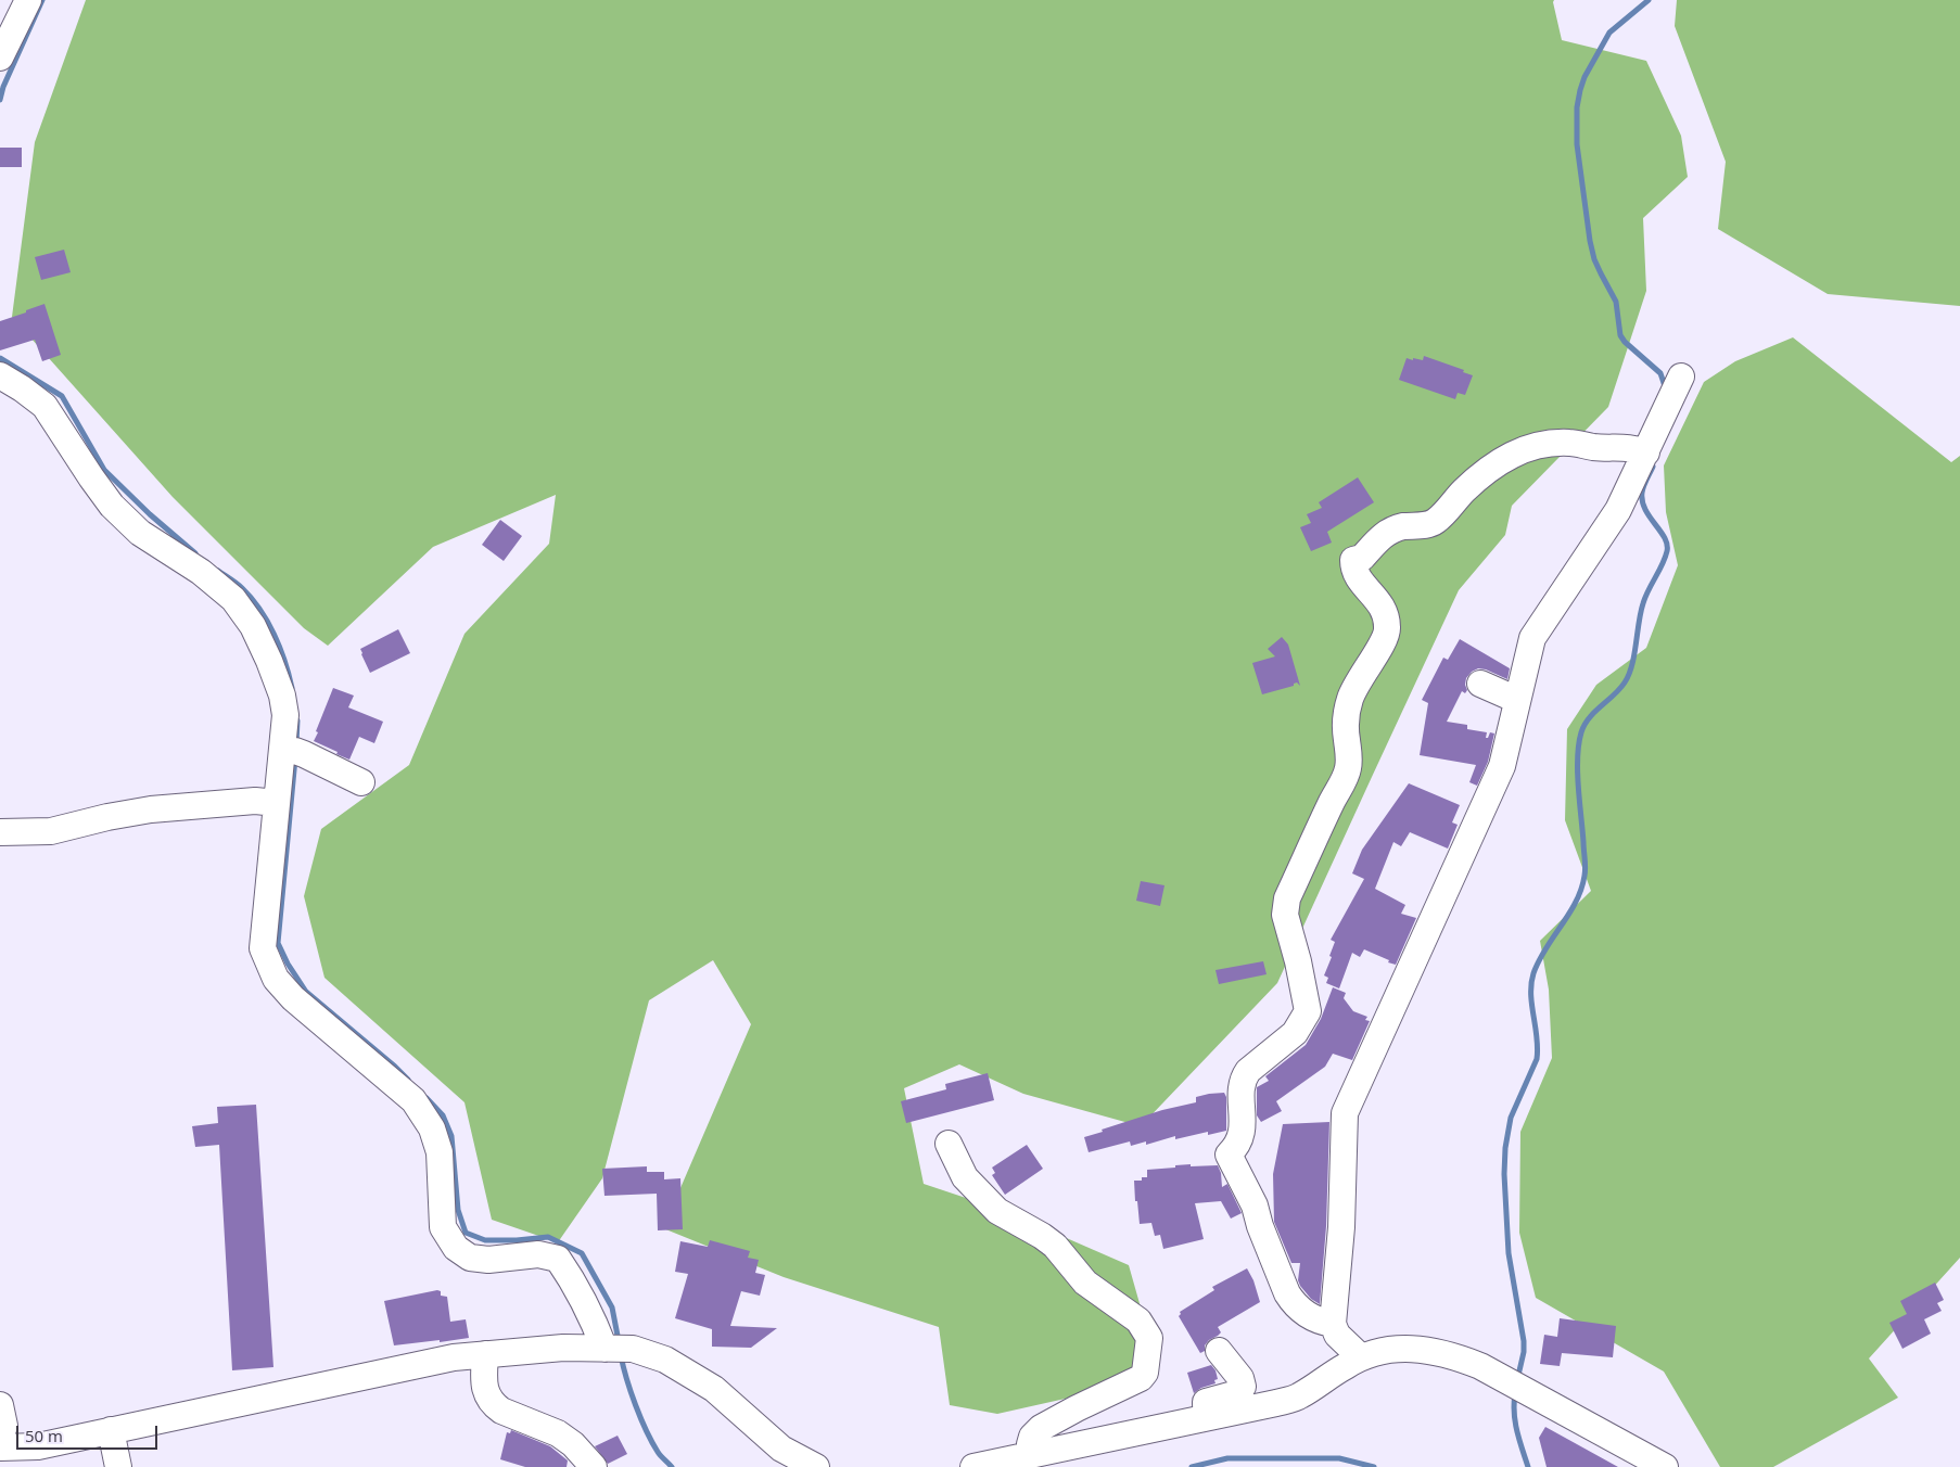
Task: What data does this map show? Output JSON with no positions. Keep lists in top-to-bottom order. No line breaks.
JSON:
{"scale_bar":"50 m"}
